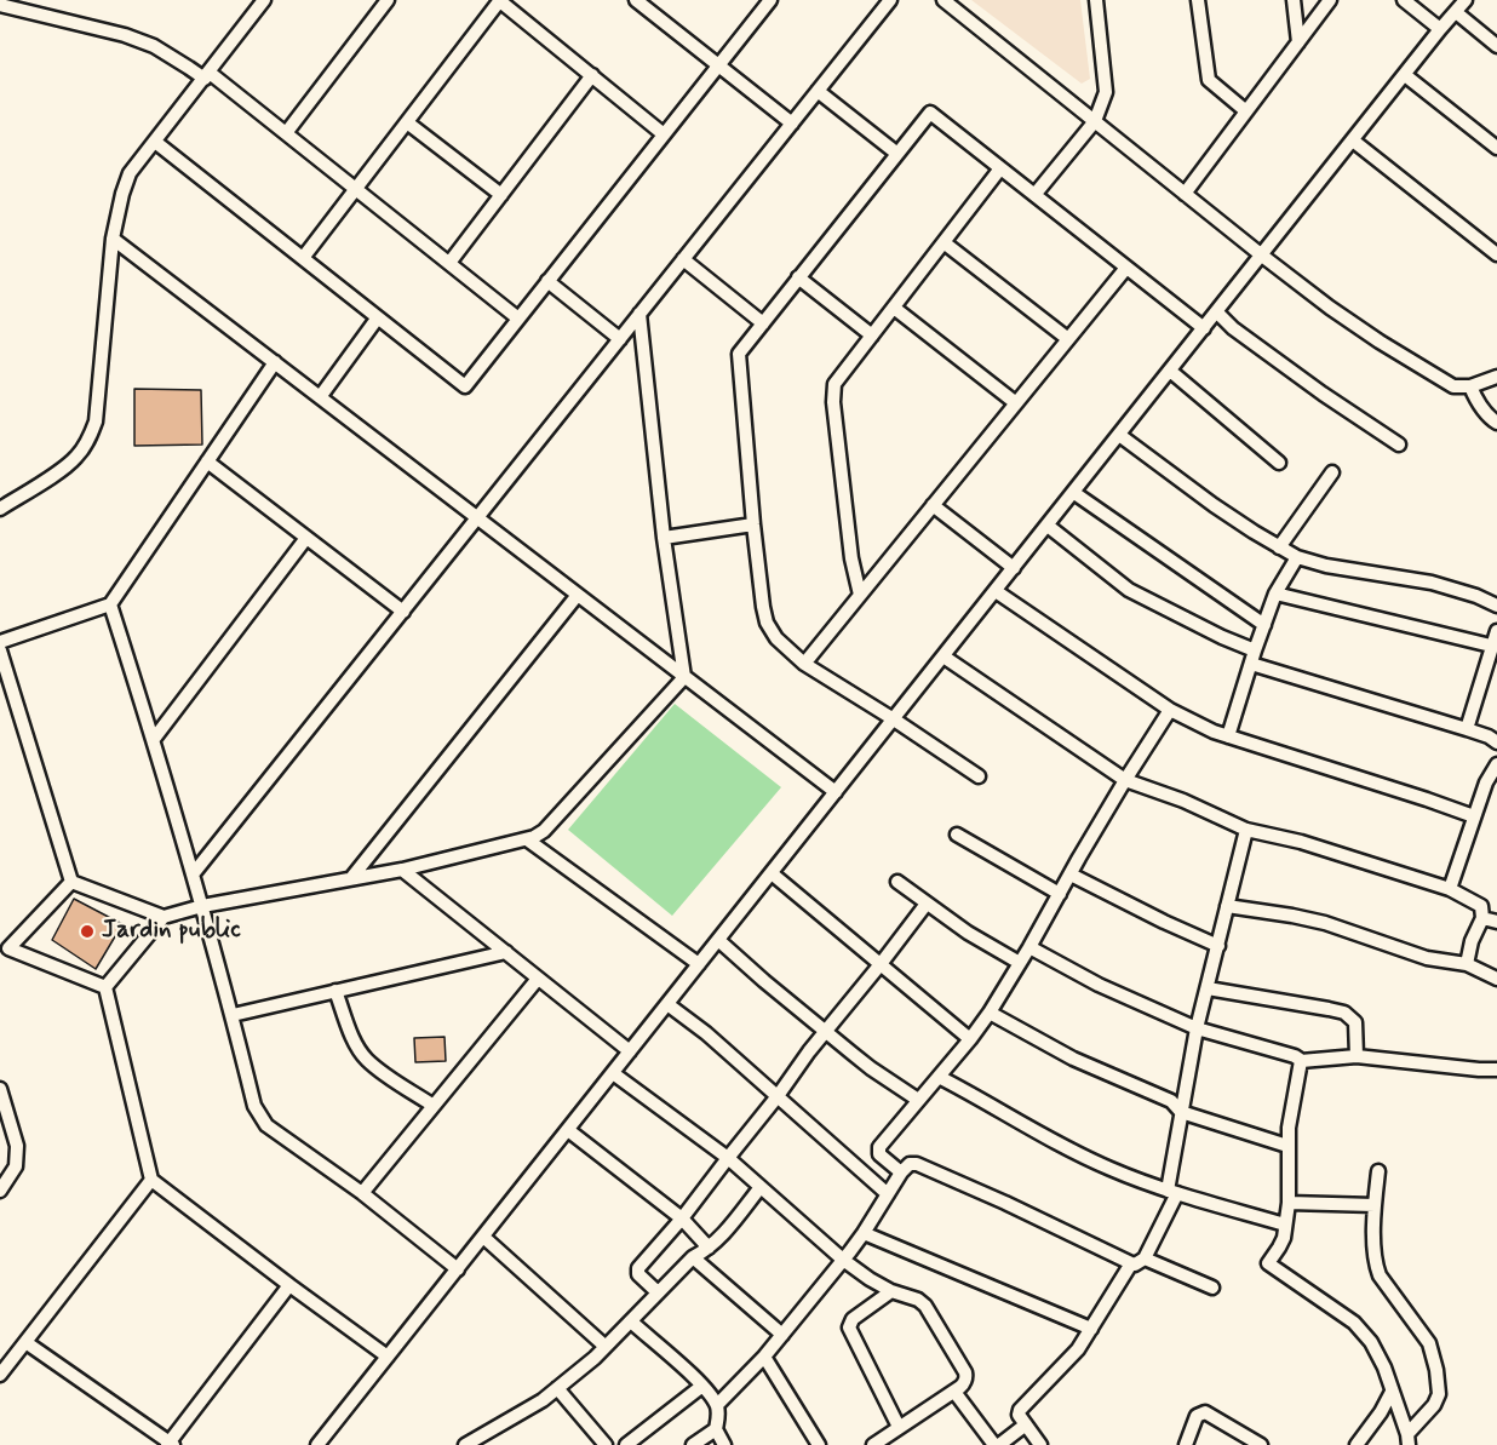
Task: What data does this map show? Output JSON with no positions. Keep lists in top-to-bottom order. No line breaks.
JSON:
{"places":["Jardin public"]}
